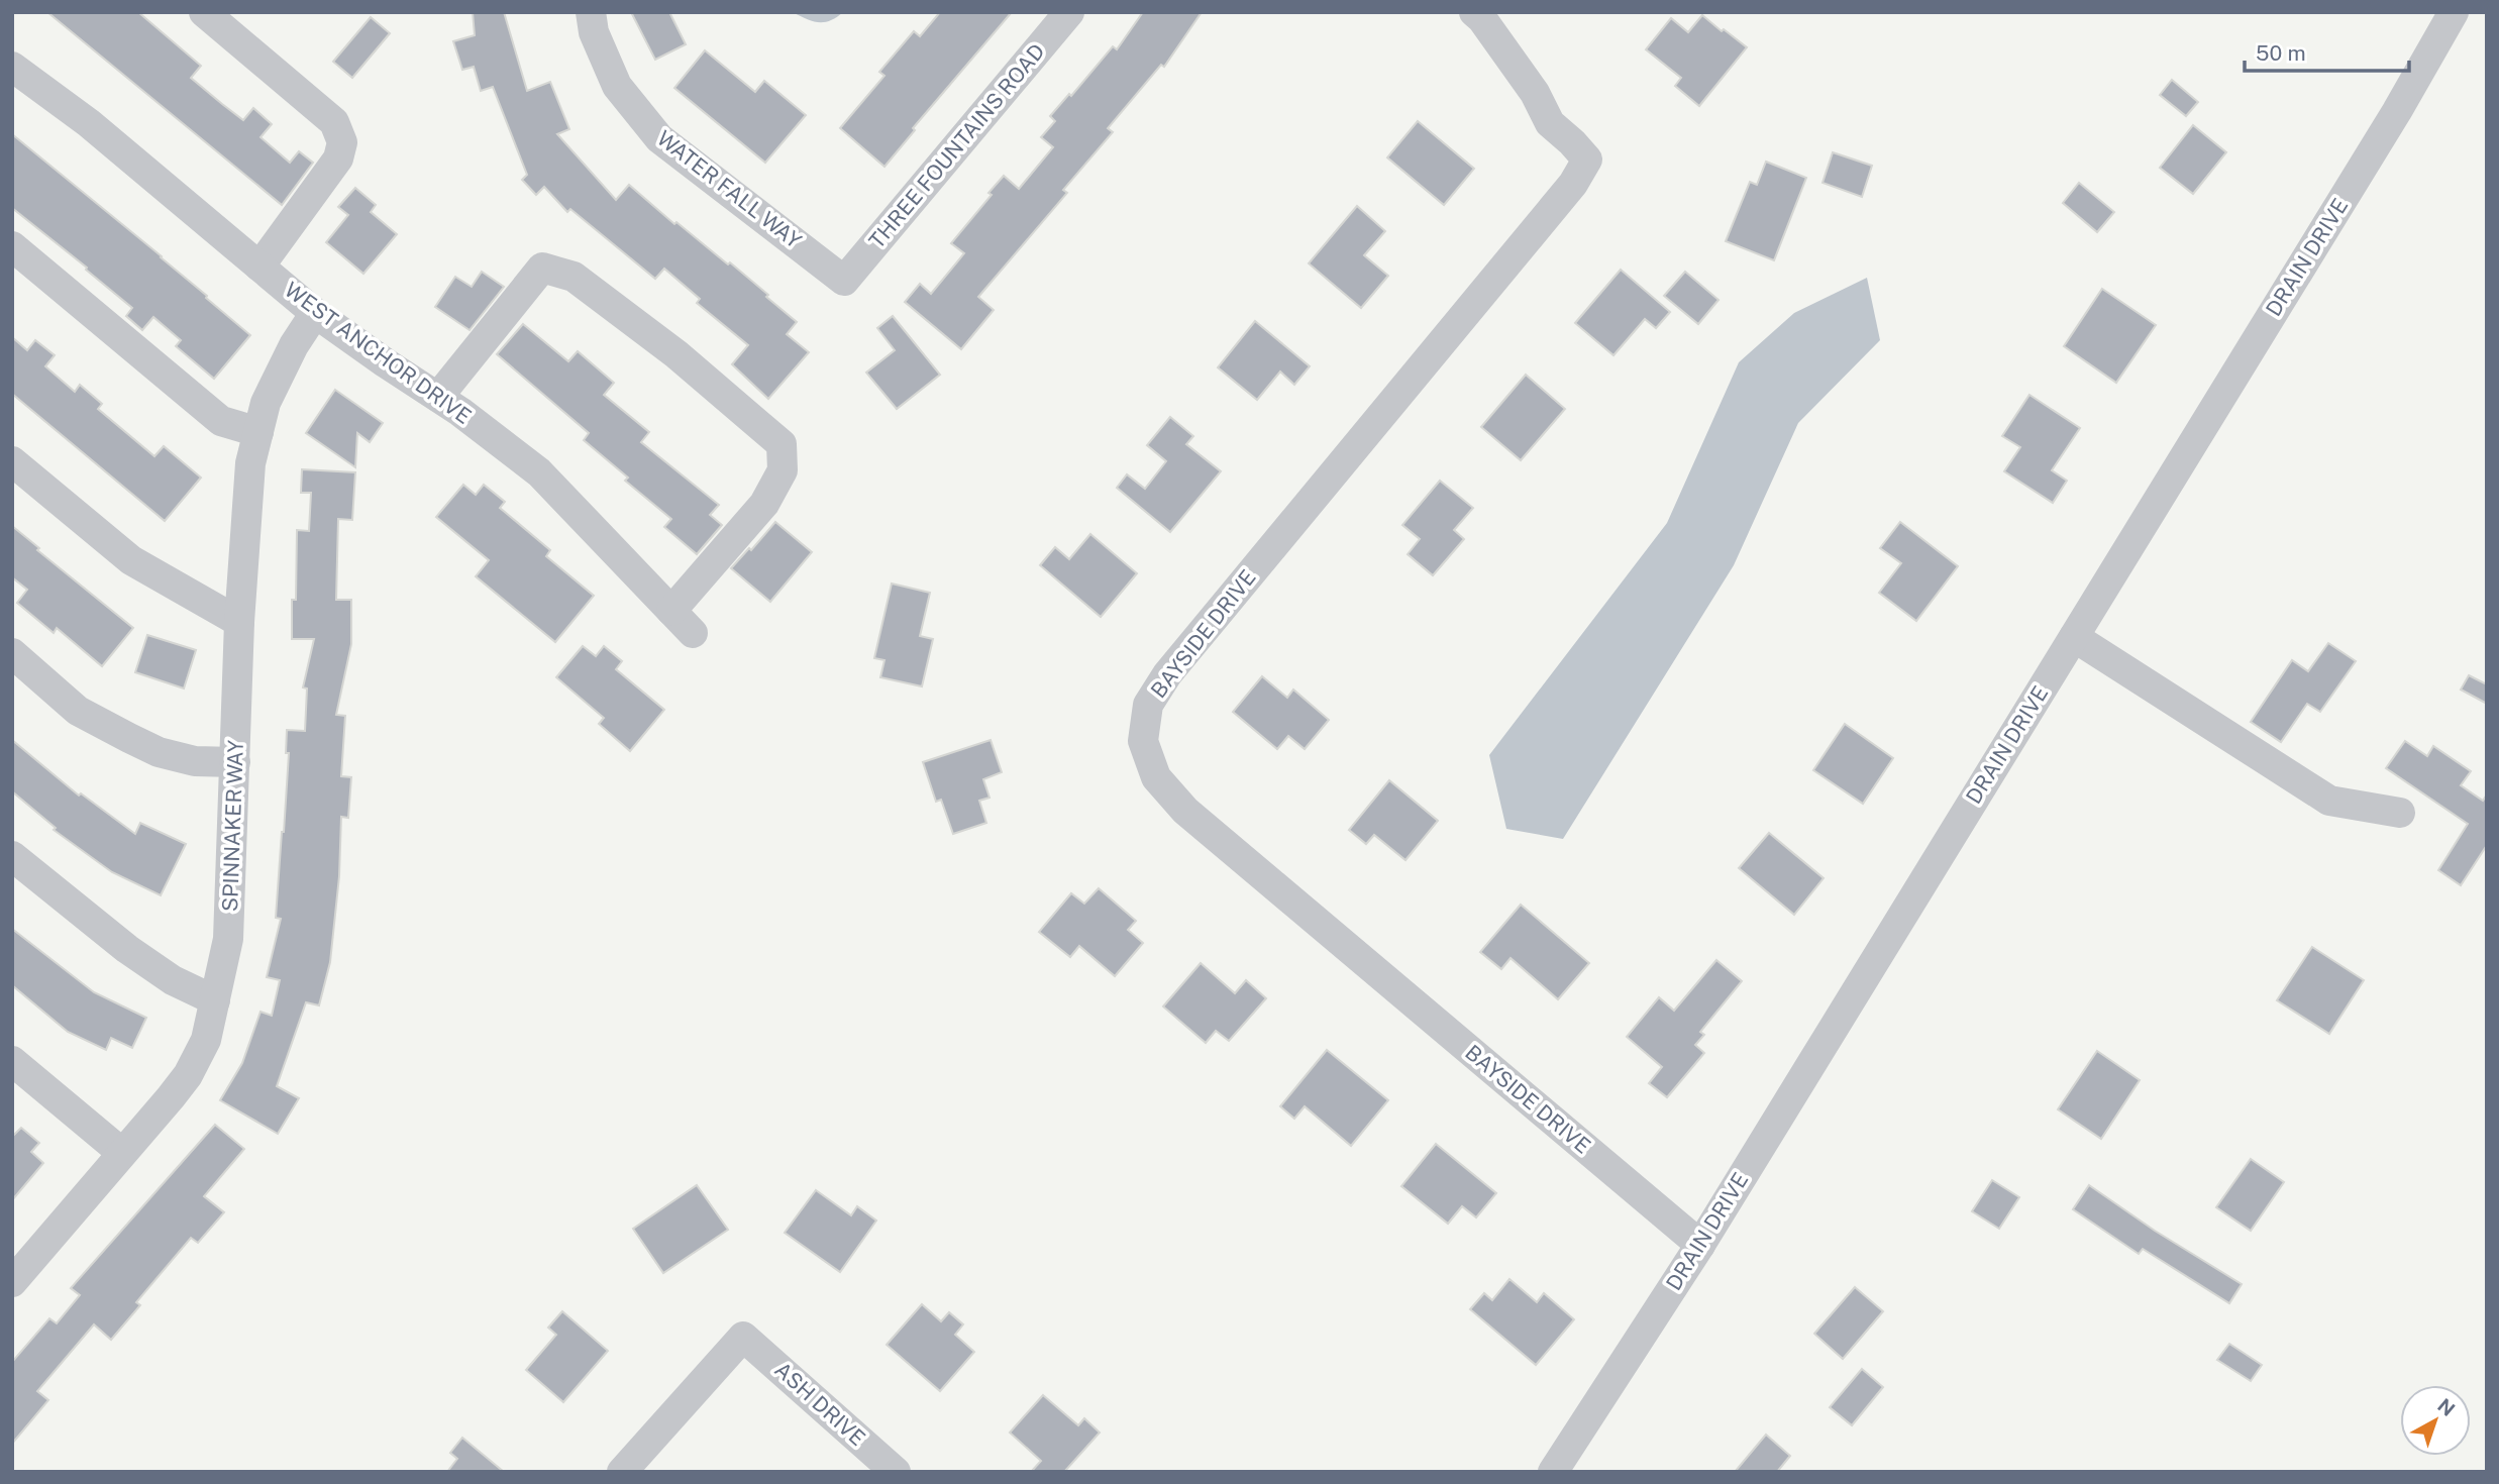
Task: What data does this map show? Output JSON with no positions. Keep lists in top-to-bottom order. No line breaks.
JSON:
{"streets":{"street":["THREE FOUNTAINS ROAD","WATER FALL WAY","DRAIN DRIVE","WEST ANCHOR DRIVE","BAYSIDE DRIVE","SPINNAKER WAY","ASH DRIVE"]},"crossings":[["THREE FOUNTAINS ROAD","WATER FALL WAY"],["DRAIN DRIVE","BAYSIDE DRIVE"],["WEST ANCHOR DRIVE","SPINNAKER WAY"]],"scale_bar":"50 m","north":"top right"}
